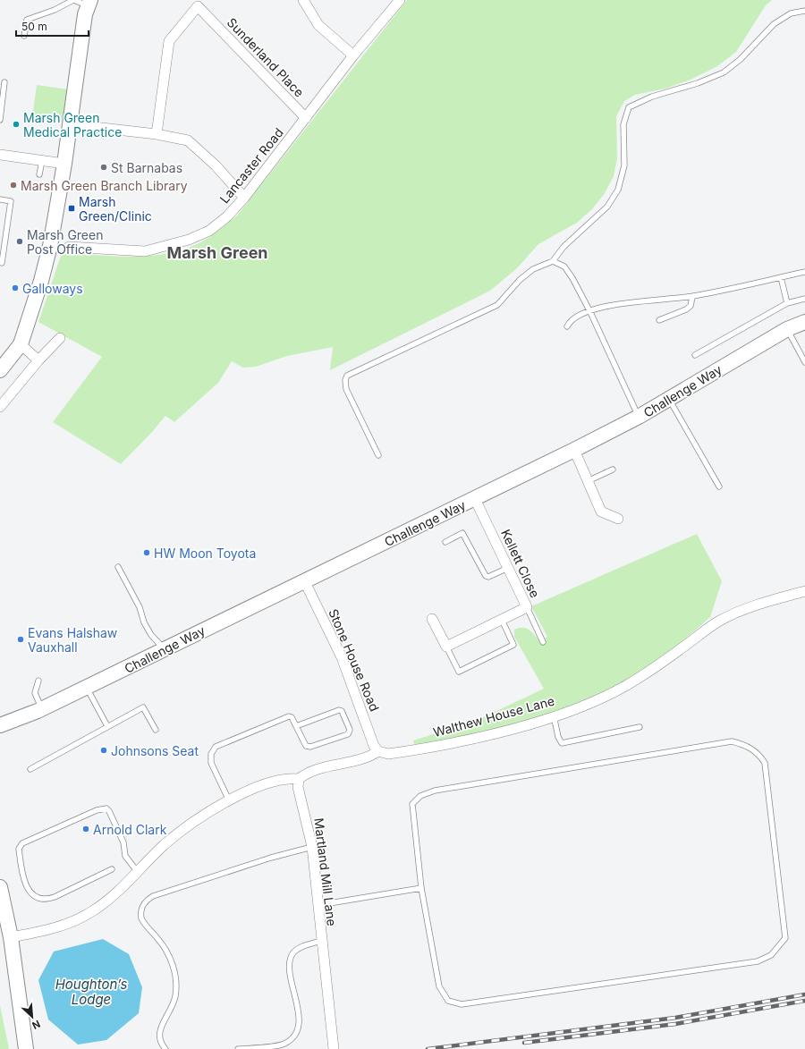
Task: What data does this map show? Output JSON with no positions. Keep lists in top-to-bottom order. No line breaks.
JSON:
{"streets":{"street":["Sunderland Place","Lancaster Road","Challenge Way","Kellett Close","Stone House Road","Walthew House Lane","Martland Mill Lane"]},"crossings":[["Sunderland Place","Lancaster Road"],["Challenge Way","Kellett Close"],["Challenge Way","Stone House Road"],["Stone House Road","Walthew House Lane"]],"districts":["Marsh Green"],"water":["Houghton’s Lodge"],"places":{"other":["Marsh Green Medical Practice","St Barnabas","Marsh Green Branch Library","Marsh Green Post Office","Galloways","HW Moon Toyota","Evans Halshaw Vauxhall","Johnsons Seat","Arnold Clark"],"transit":["Marsh Green/Clinic"]},"scale_bar":"50 m","north":"bottom right"}
